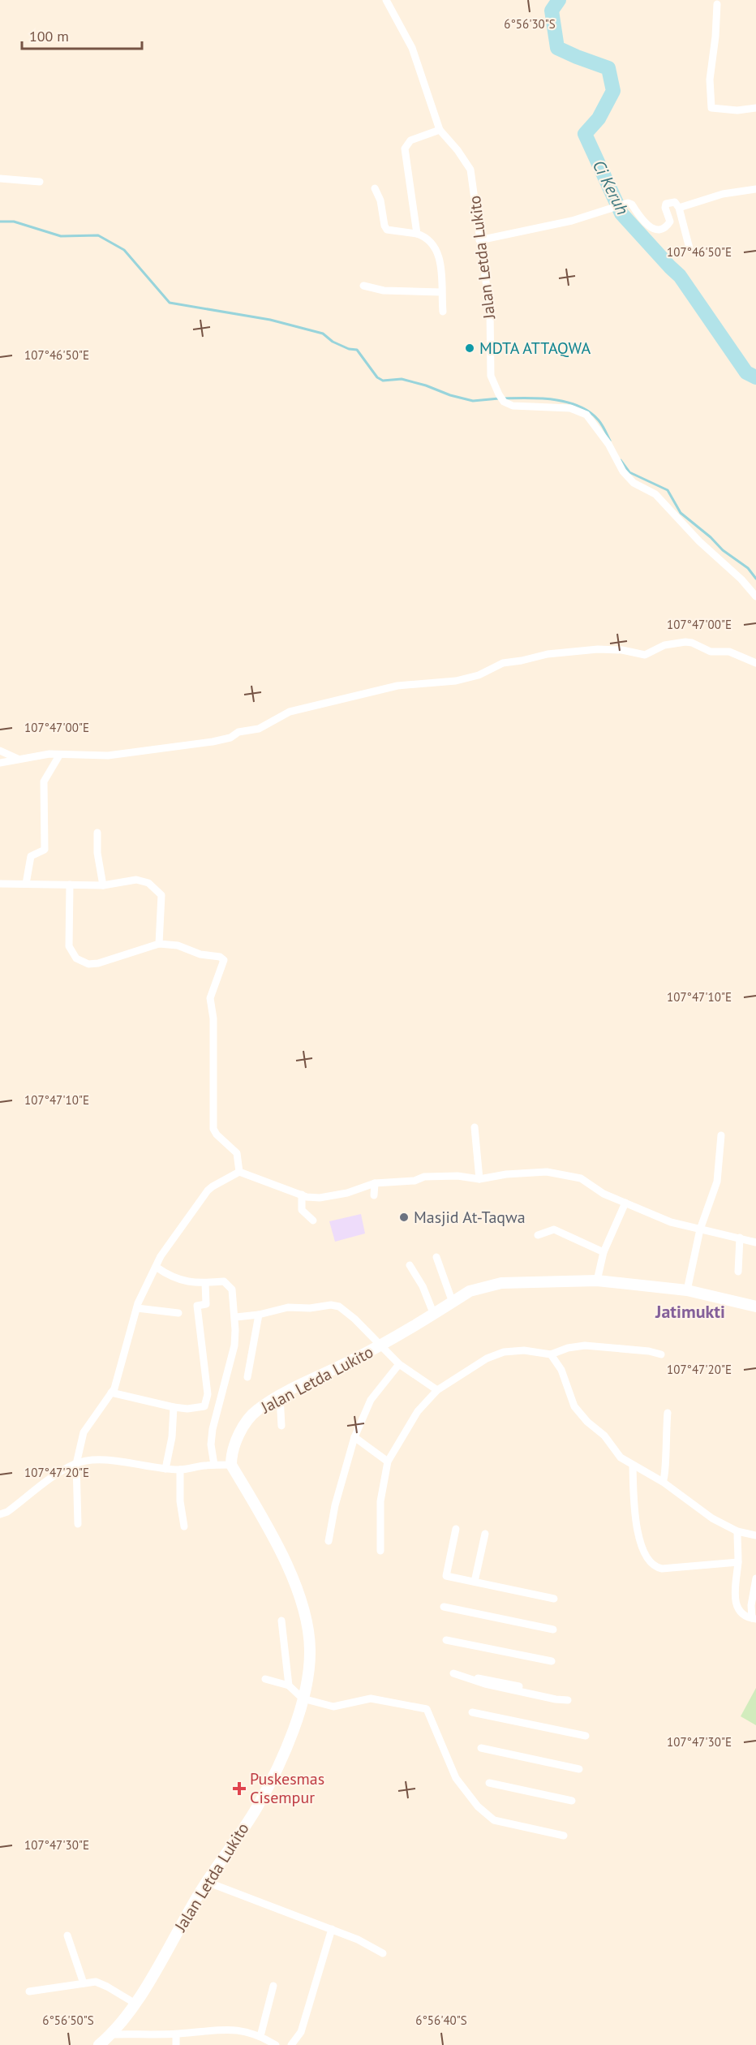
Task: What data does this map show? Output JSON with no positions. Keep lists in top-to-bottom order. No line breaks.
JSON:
{"streets":{"street":["Jalan Letda Lukito"]},"districts":["Jatimukti"],"water":["Ci Keruh"],"places":{"other":["MDTA ATTAQWA","Masjid At-Taqwa"],"health":["Puskesmas Cisempur"]},"scale_bar":"100 m","coordinates":["6°56'30\"S","107°46'50\"E","107°47'00\"E","107°47'10\"E","107°47'20\"E","107°47'30\"E","6°56'50\"S","6°56'40\"S"]}
